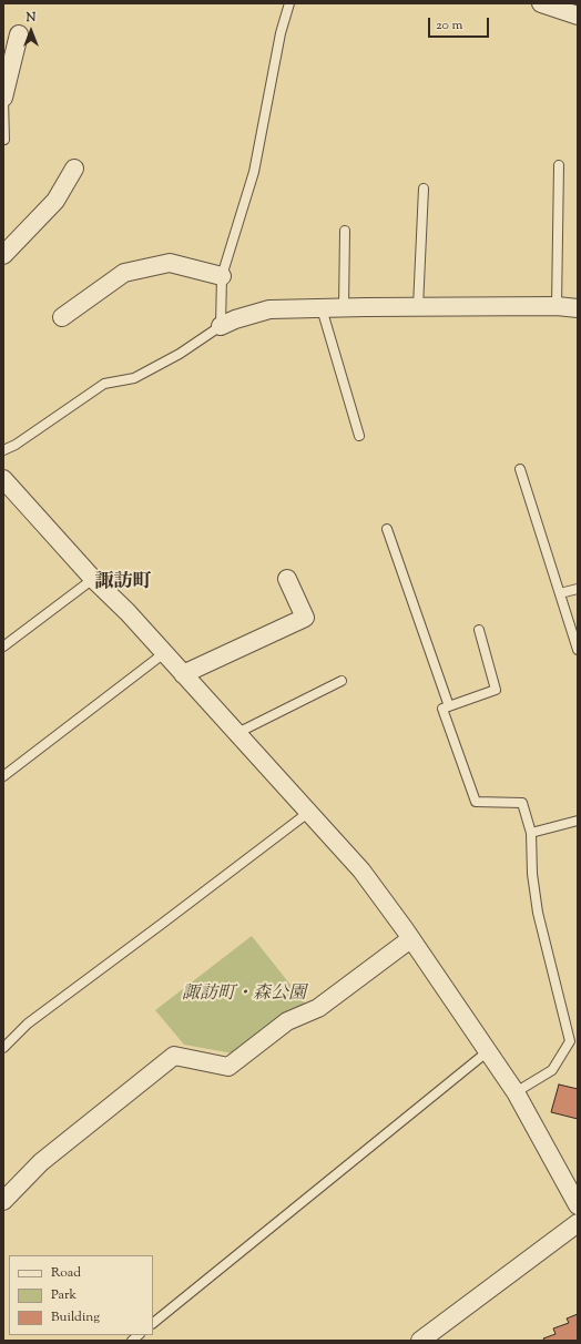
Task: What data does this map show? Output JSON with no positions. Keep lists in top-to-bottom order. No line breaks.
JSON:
{"districts":["諏訪町"],"parks":["諏訪町・森公園"],"legend":["Road","Park","Building"],"scale_bar":"20 m","north":"top"}
